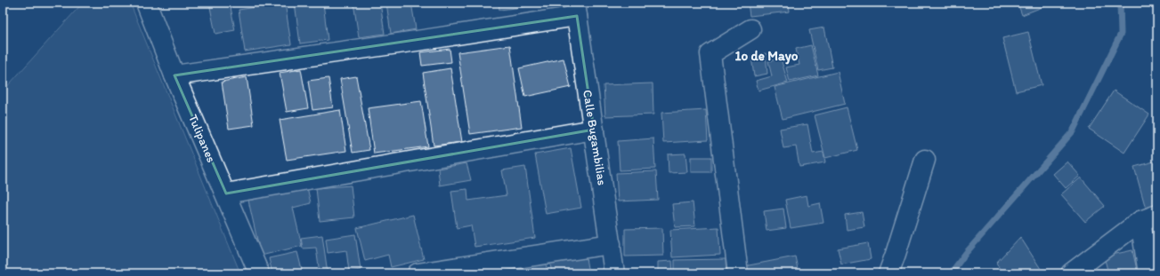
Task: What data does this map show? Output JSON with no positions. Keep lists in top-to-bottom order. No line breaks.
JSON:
{"streets":{"street":["Calle Bugambilias","Tulipanes"]},"districts":["1o de Mayo"]}
